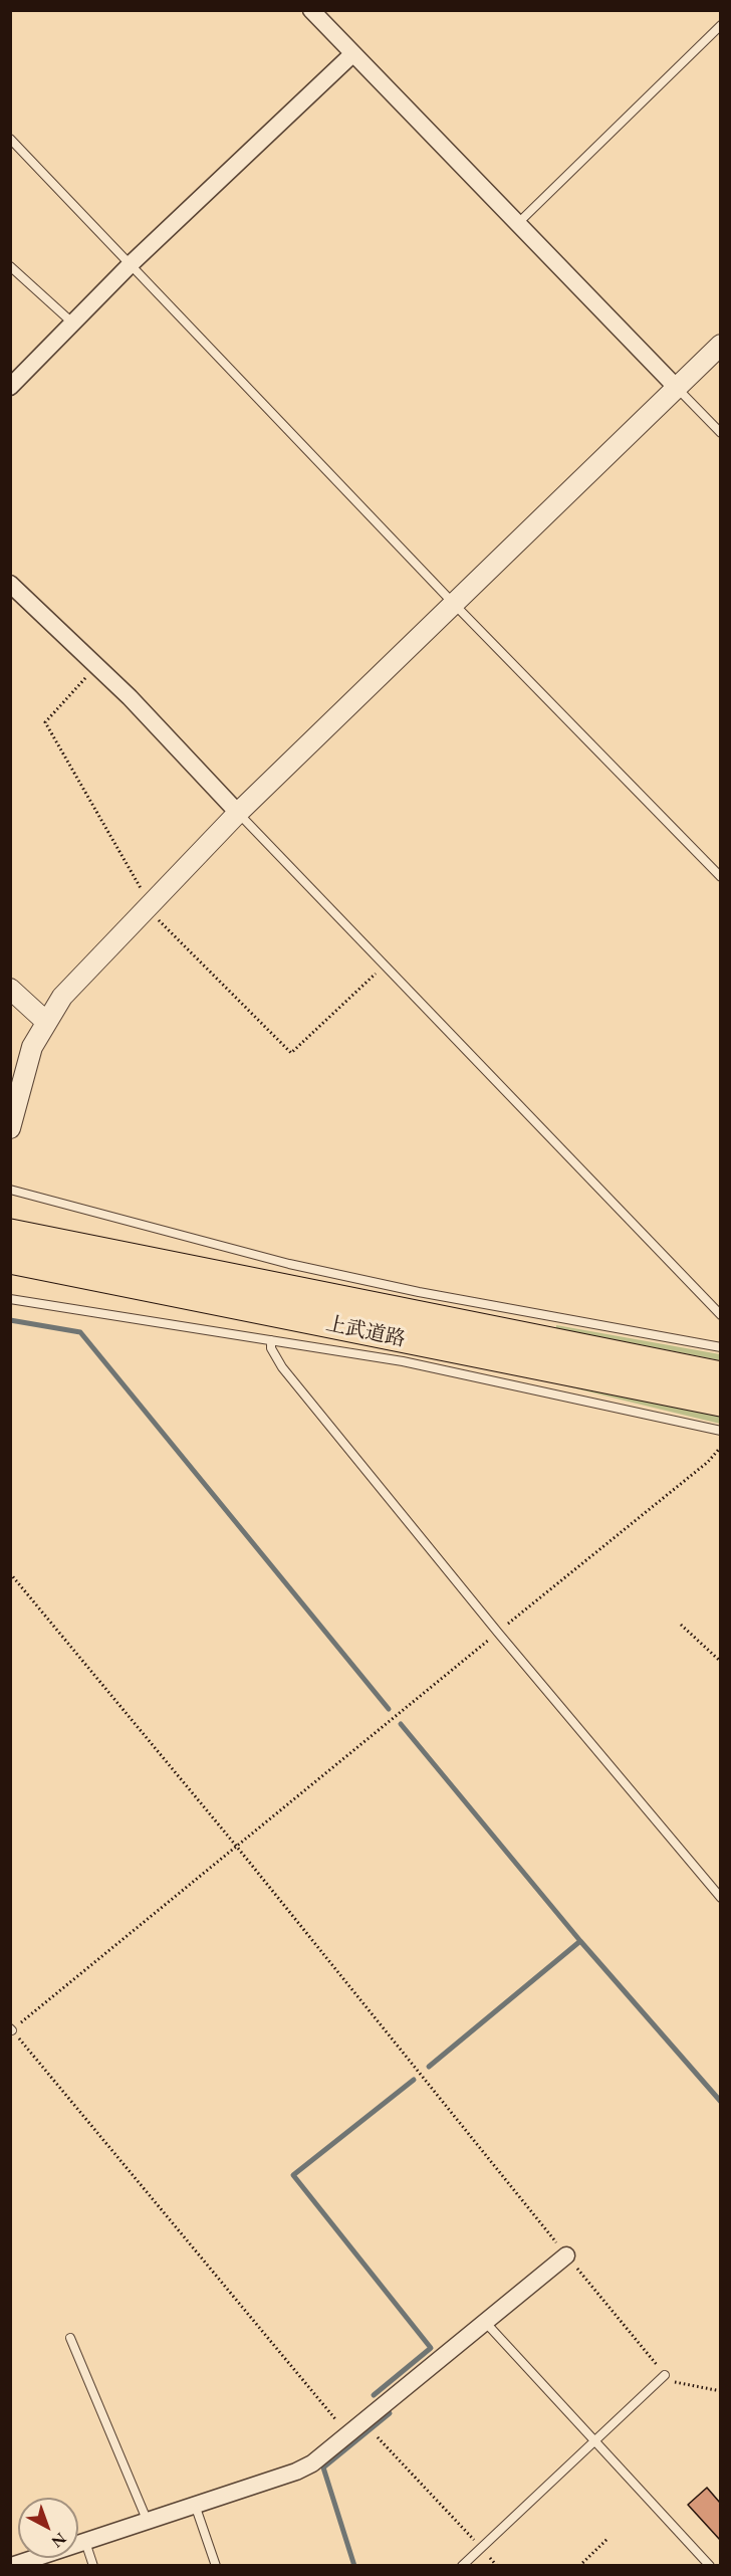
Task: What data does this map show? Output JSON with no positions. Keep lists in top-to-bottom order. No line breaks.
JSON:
{"streets":{"highway":["上武道路"]},"north":"bottom right"}
